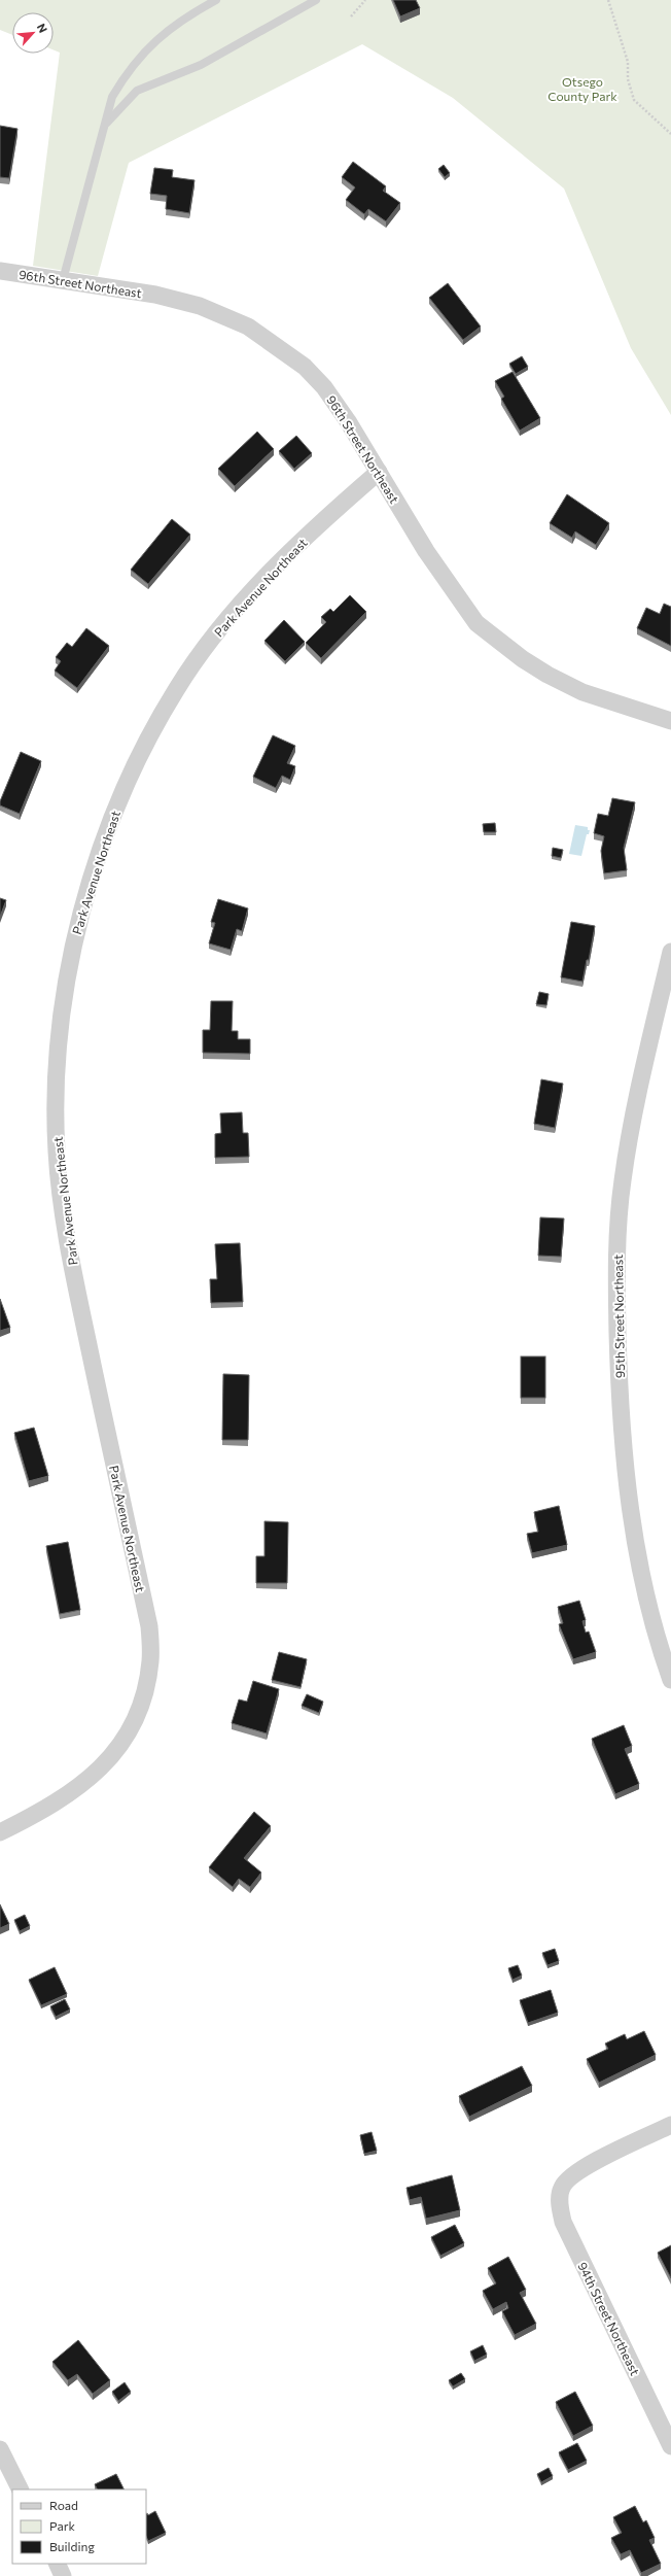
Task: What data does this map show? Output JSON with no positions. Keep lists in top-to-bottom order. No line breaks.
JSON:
{"streets":{"street":["96th Street Northeast","Park Avenue Northeast","95th Street Northeast","94th Street Northeast"]},"crossings":[["96th Street Northeast","Park Avenue Northeast"]],"parks":["Otsego County Park"],"legend":["Road","Park","Building"],"north":"top right"}
